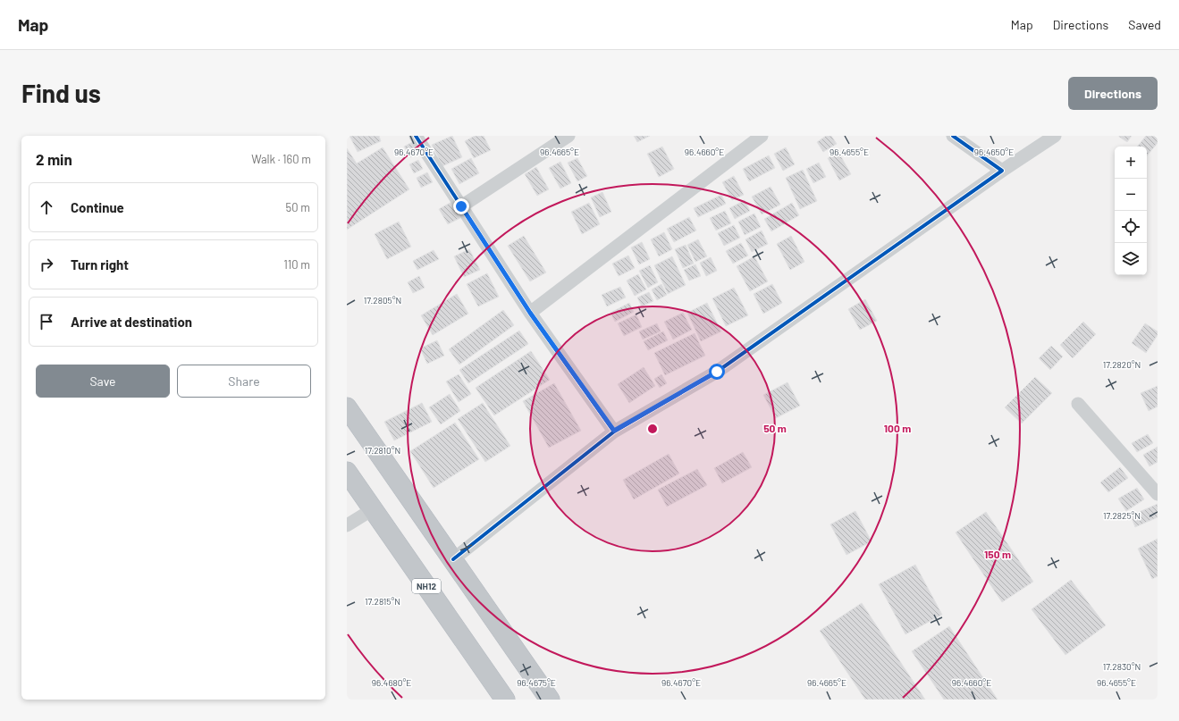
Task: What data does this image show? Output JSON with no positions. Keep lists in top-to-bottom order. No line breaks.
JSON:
{"streets":{"highway":["NH12"]},"page":{"header":"Map","nav":["Map","Directions","Saved"],"buttons":["Directions",["Save","Share"]],"title":"Find us","heading":["2 min","Walk · 160 m"],"map_buttons":["+","−"],"list":[["Continue","50 m"],["Turn right","110 m"],"Arrive at destination"]},"coordinates":["96.4670°E","96.4665°E","96.4660°E","96.4655°E","96.4650°E","17.2805°N","17.2820°N","17.2810°N","17.2825°N","17.2815°N","17.2830°N","96.4680°E","96.4675°E"],"rings":["50 m","100 m","150 m"]}
